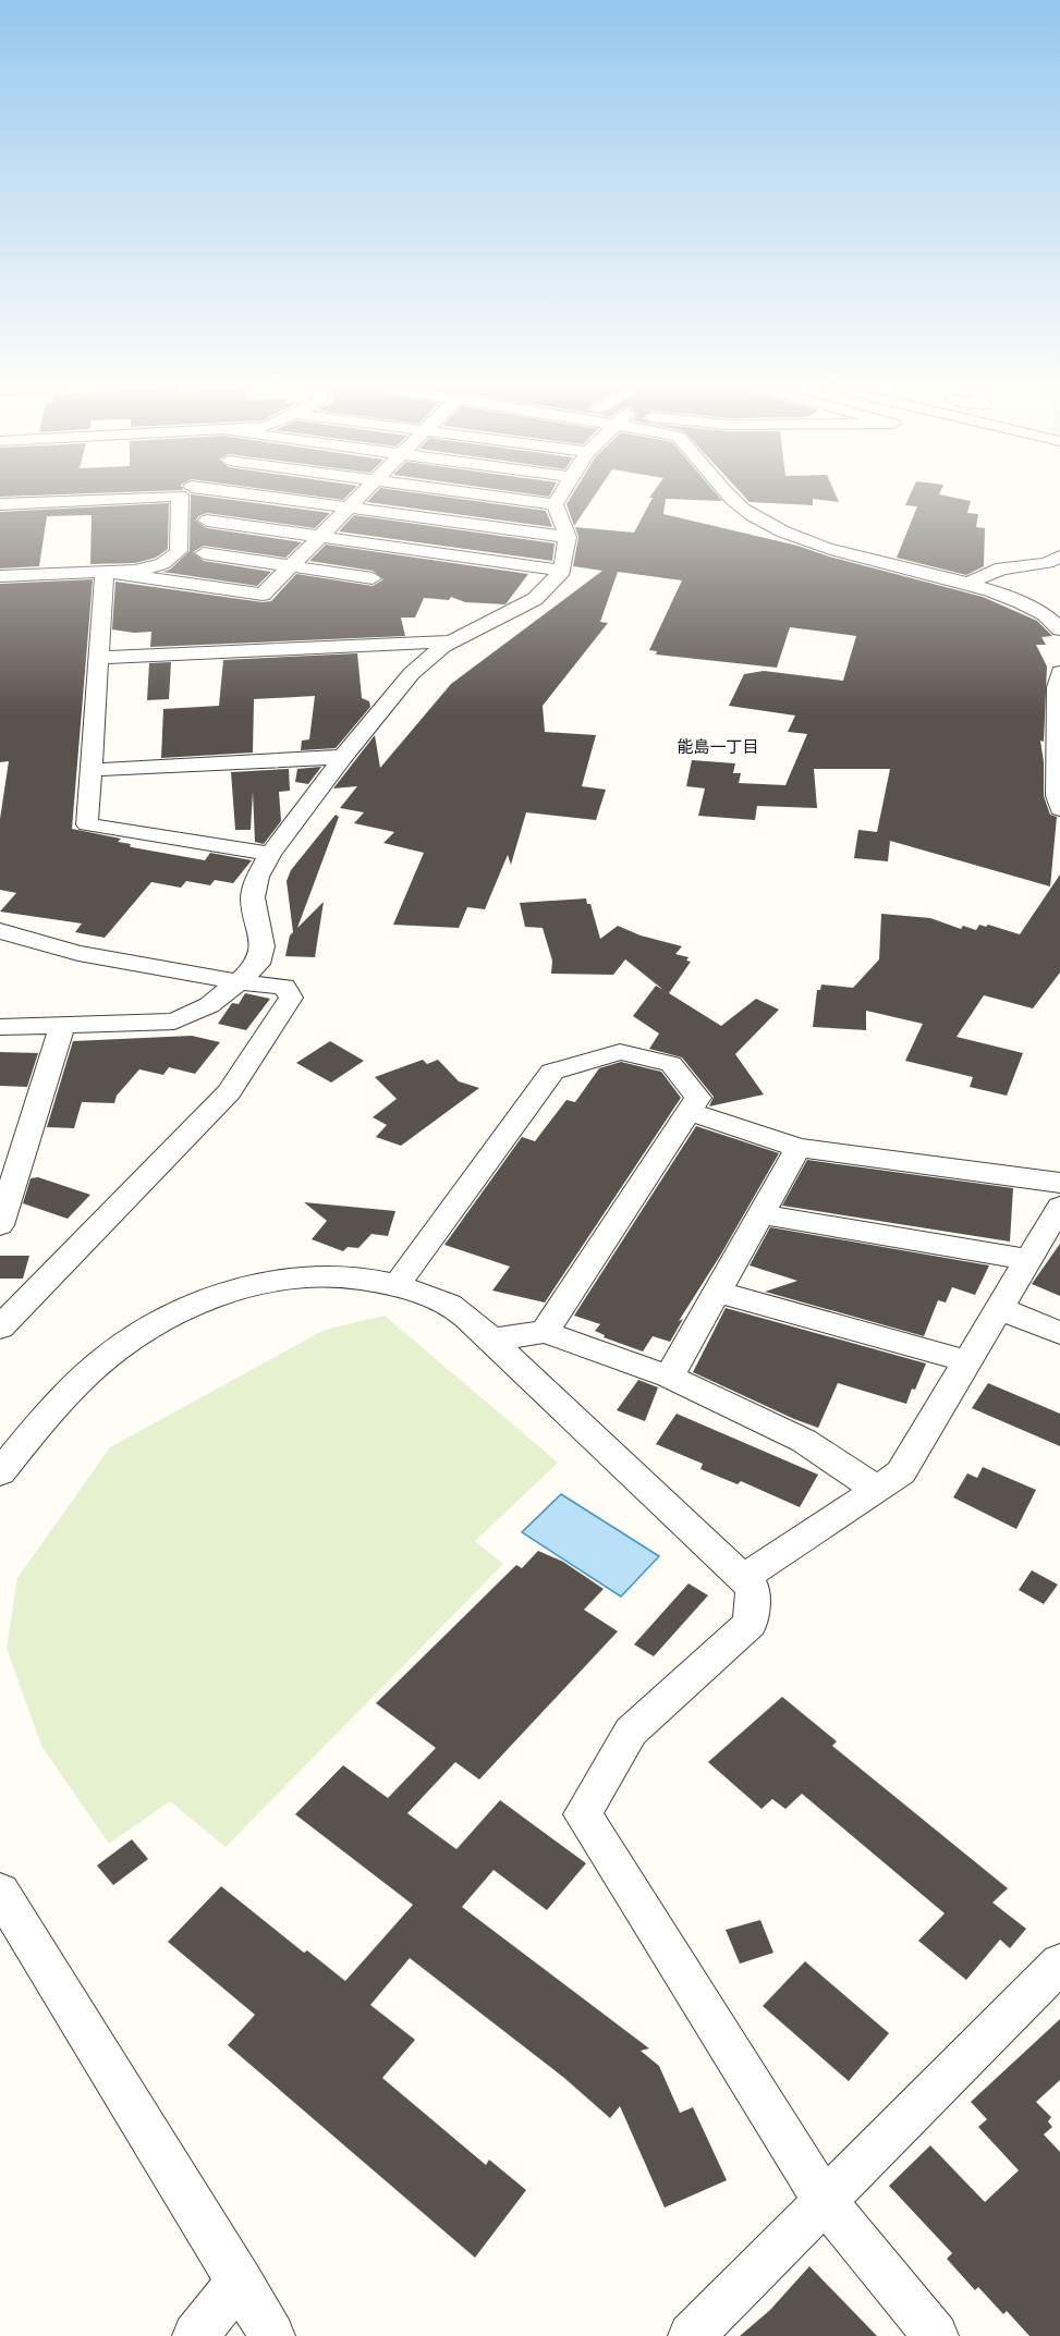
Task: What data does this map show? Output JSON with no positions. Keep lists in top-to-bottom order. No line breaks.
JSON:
{"districts":["能島一丁目"]}
